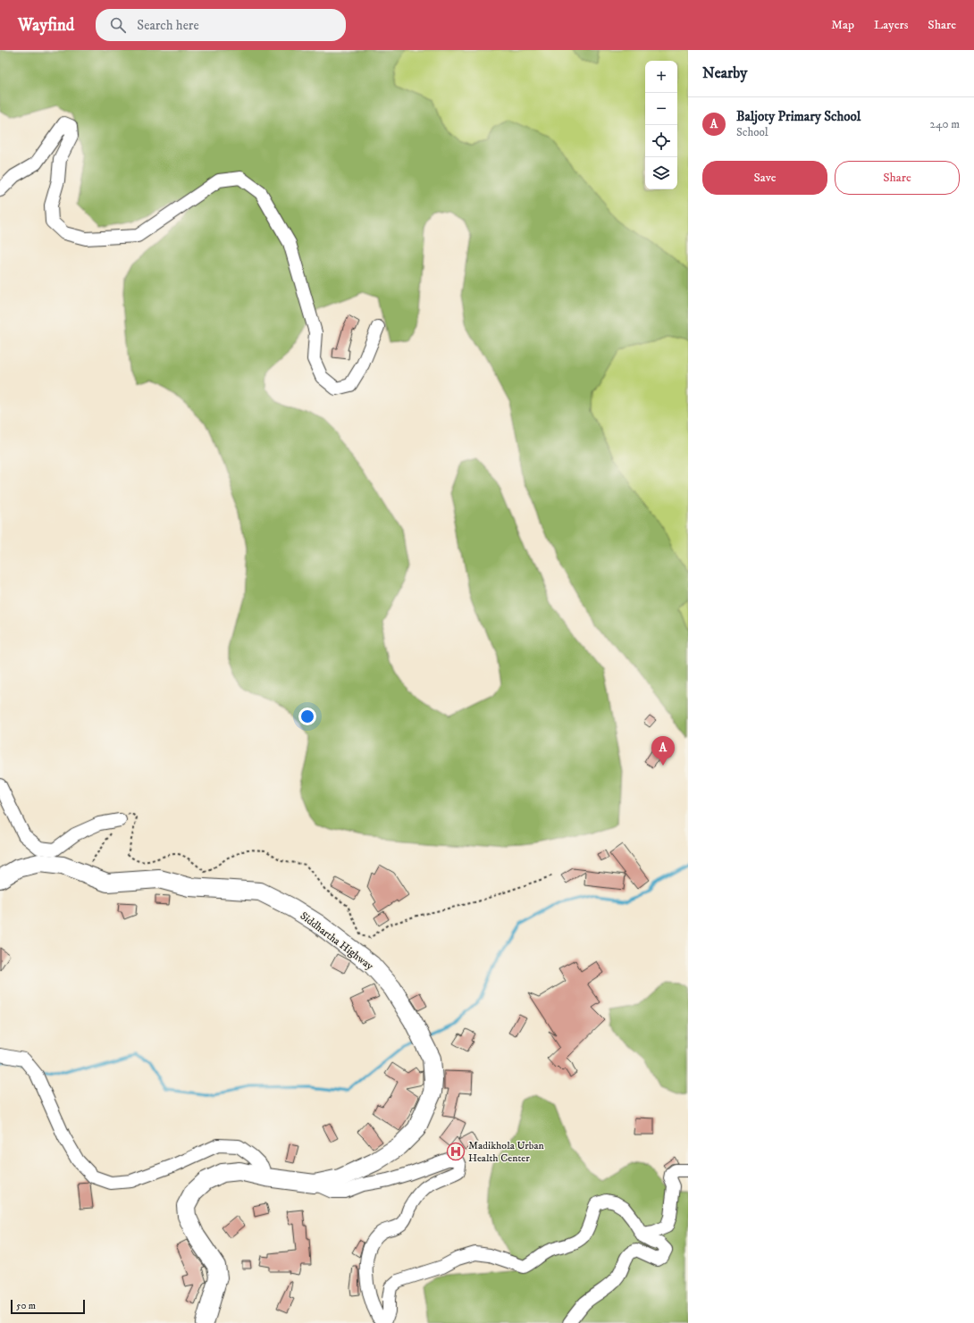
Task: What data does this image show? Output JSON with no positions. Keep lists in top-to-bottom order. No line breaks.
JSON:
{"streets":{"highway":["Siddhartha Highway"]},"places":{"hospital":["Madikhola Urban Health Center"]},"scale_bar":"50 m","page":{"header":"Wayfind","search":"Search here","nav":["Map","Layers","Share"],"heading":"Nearby","map_buttons":["+","−"],"list":[{"mark":"A","name":"Baljoty Primary School","note":"School","value":"240 m"}],"buttons":["Save","Share"],"pins":"A","scale":"50 m"}}
